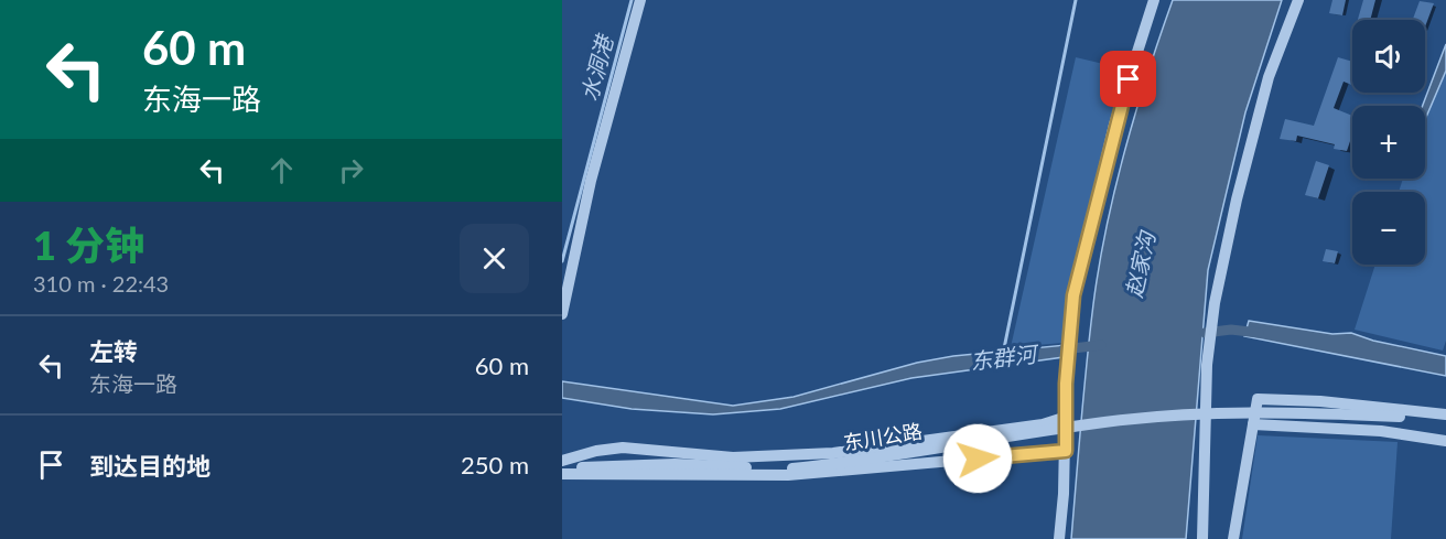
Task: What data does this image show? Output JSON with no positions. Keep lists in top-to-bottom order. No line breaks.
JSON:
{"streets":{"street":["东川公路"]},"water":["水洞港","赵家沟","东群河"],"page":{"turn":["60 m","东海一路"],"map_buttons":["+","−"],"heading":["1 分钟","310 m · 22:43"],"list":[{"name":"左转","note":"东海一路","value":"60 m"},{"name":"到达目的地","value":"250 m"}]}}
